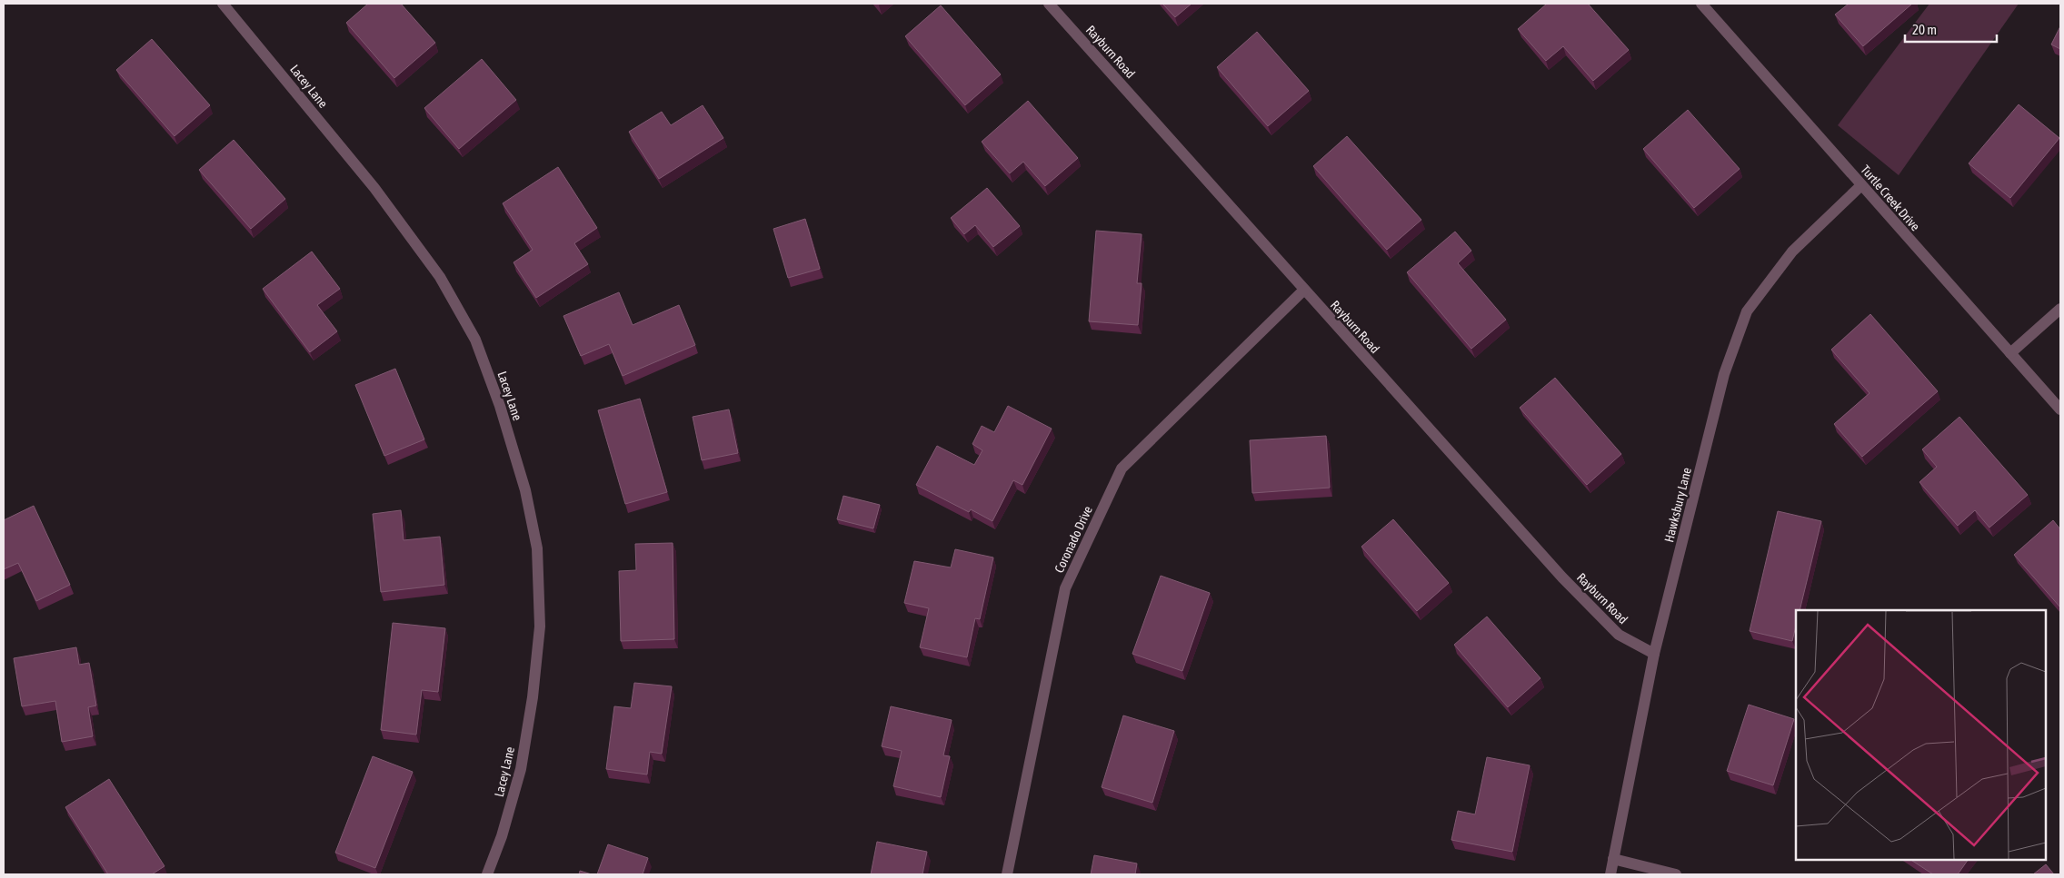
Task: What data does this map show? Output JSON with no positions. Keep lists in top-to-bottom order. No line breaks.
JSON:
{"streets":{"street":["Rayburn Road","Lacey Lane","Turtle Creek Drive","Hawksbury Lane","Coronado Drive"]},"crossings":[["Rayburn Road","Hawksbury Lane"],["Rayburn Road","Coronado Drive"],["Turtle Creek Drive","Hawksbury Lane"]],"scale_bar":"20 m"}
